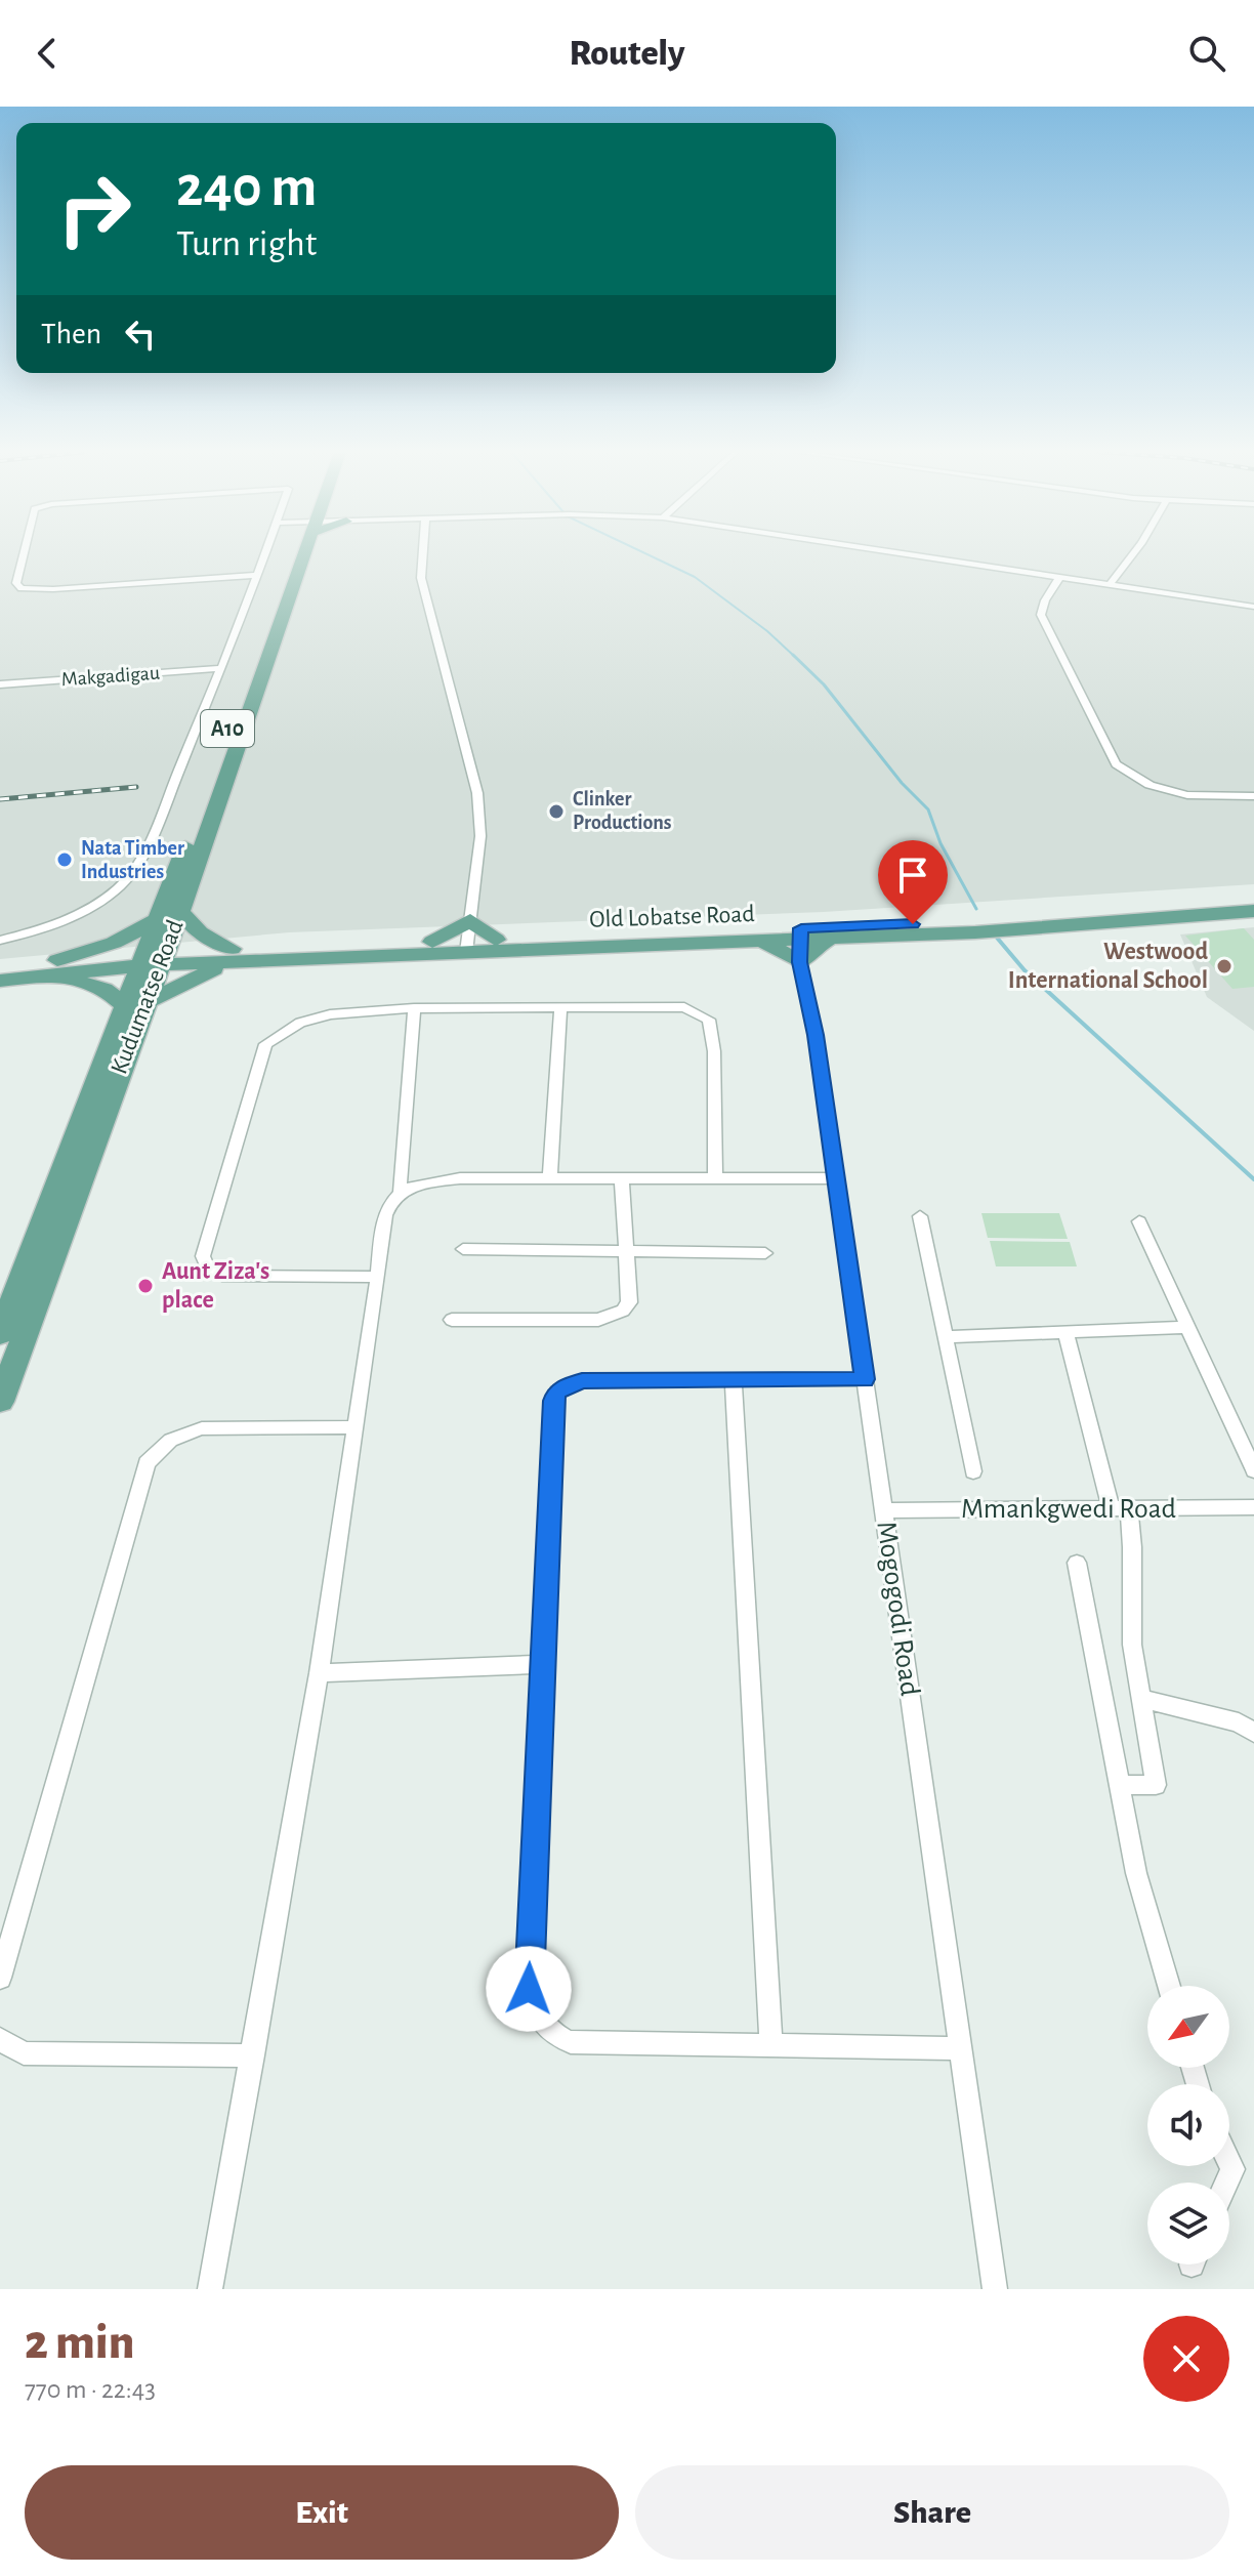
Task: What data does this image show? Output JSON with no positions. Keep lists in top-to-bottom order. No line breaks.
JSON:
{"streets":{"main road":["A10","Old Lobatse Road","Kudumatse Road"],"street":["Makgadigau","Mmankgwedi Road","Mogogodi Road"]},"crossings":[["Old Lobatse Road","Mogogodi Road"],["Mmankgwedi Road","Mogogodi Road"]],"places":["Clinker Productions","Nata Timber Industries","Westwood International School","Aunt Ziza's place"],"north":"bottom left","page":{"header":"Routely","turn":["240 m","Turn right"],"then":"Then","heading":["2 min","770 m · 22:43"],"buttons":["Exit","Share"]}}
